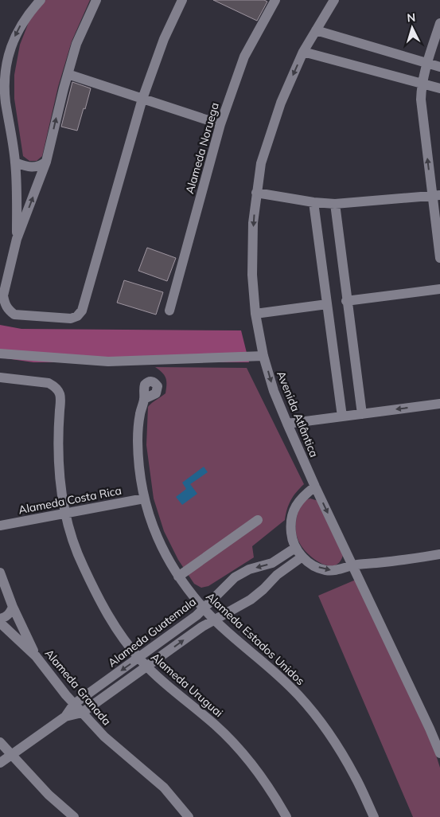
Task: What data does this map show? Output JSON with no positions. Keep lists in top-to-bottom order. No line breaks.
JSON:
{"streets":{"street":["Alameda Noruega","Avenida Atlântica","Alameda Costa Rica","Alameda Guatemala","Alameda Estados Unidos","Alameda Uruguai","Alameda Granada"]},"crossings":[["Alameda Costa Rica","Alameda Estados Unidos"],["Alameda Costa Rica","Alameda Uruguai"],["Alameda Guatemala","Alameda Estados Unidos"],["Alameda Guatemala","Alameda Uruguai"],["Alameda Guatemala","Alameda Granada"]],"north":"top"}
